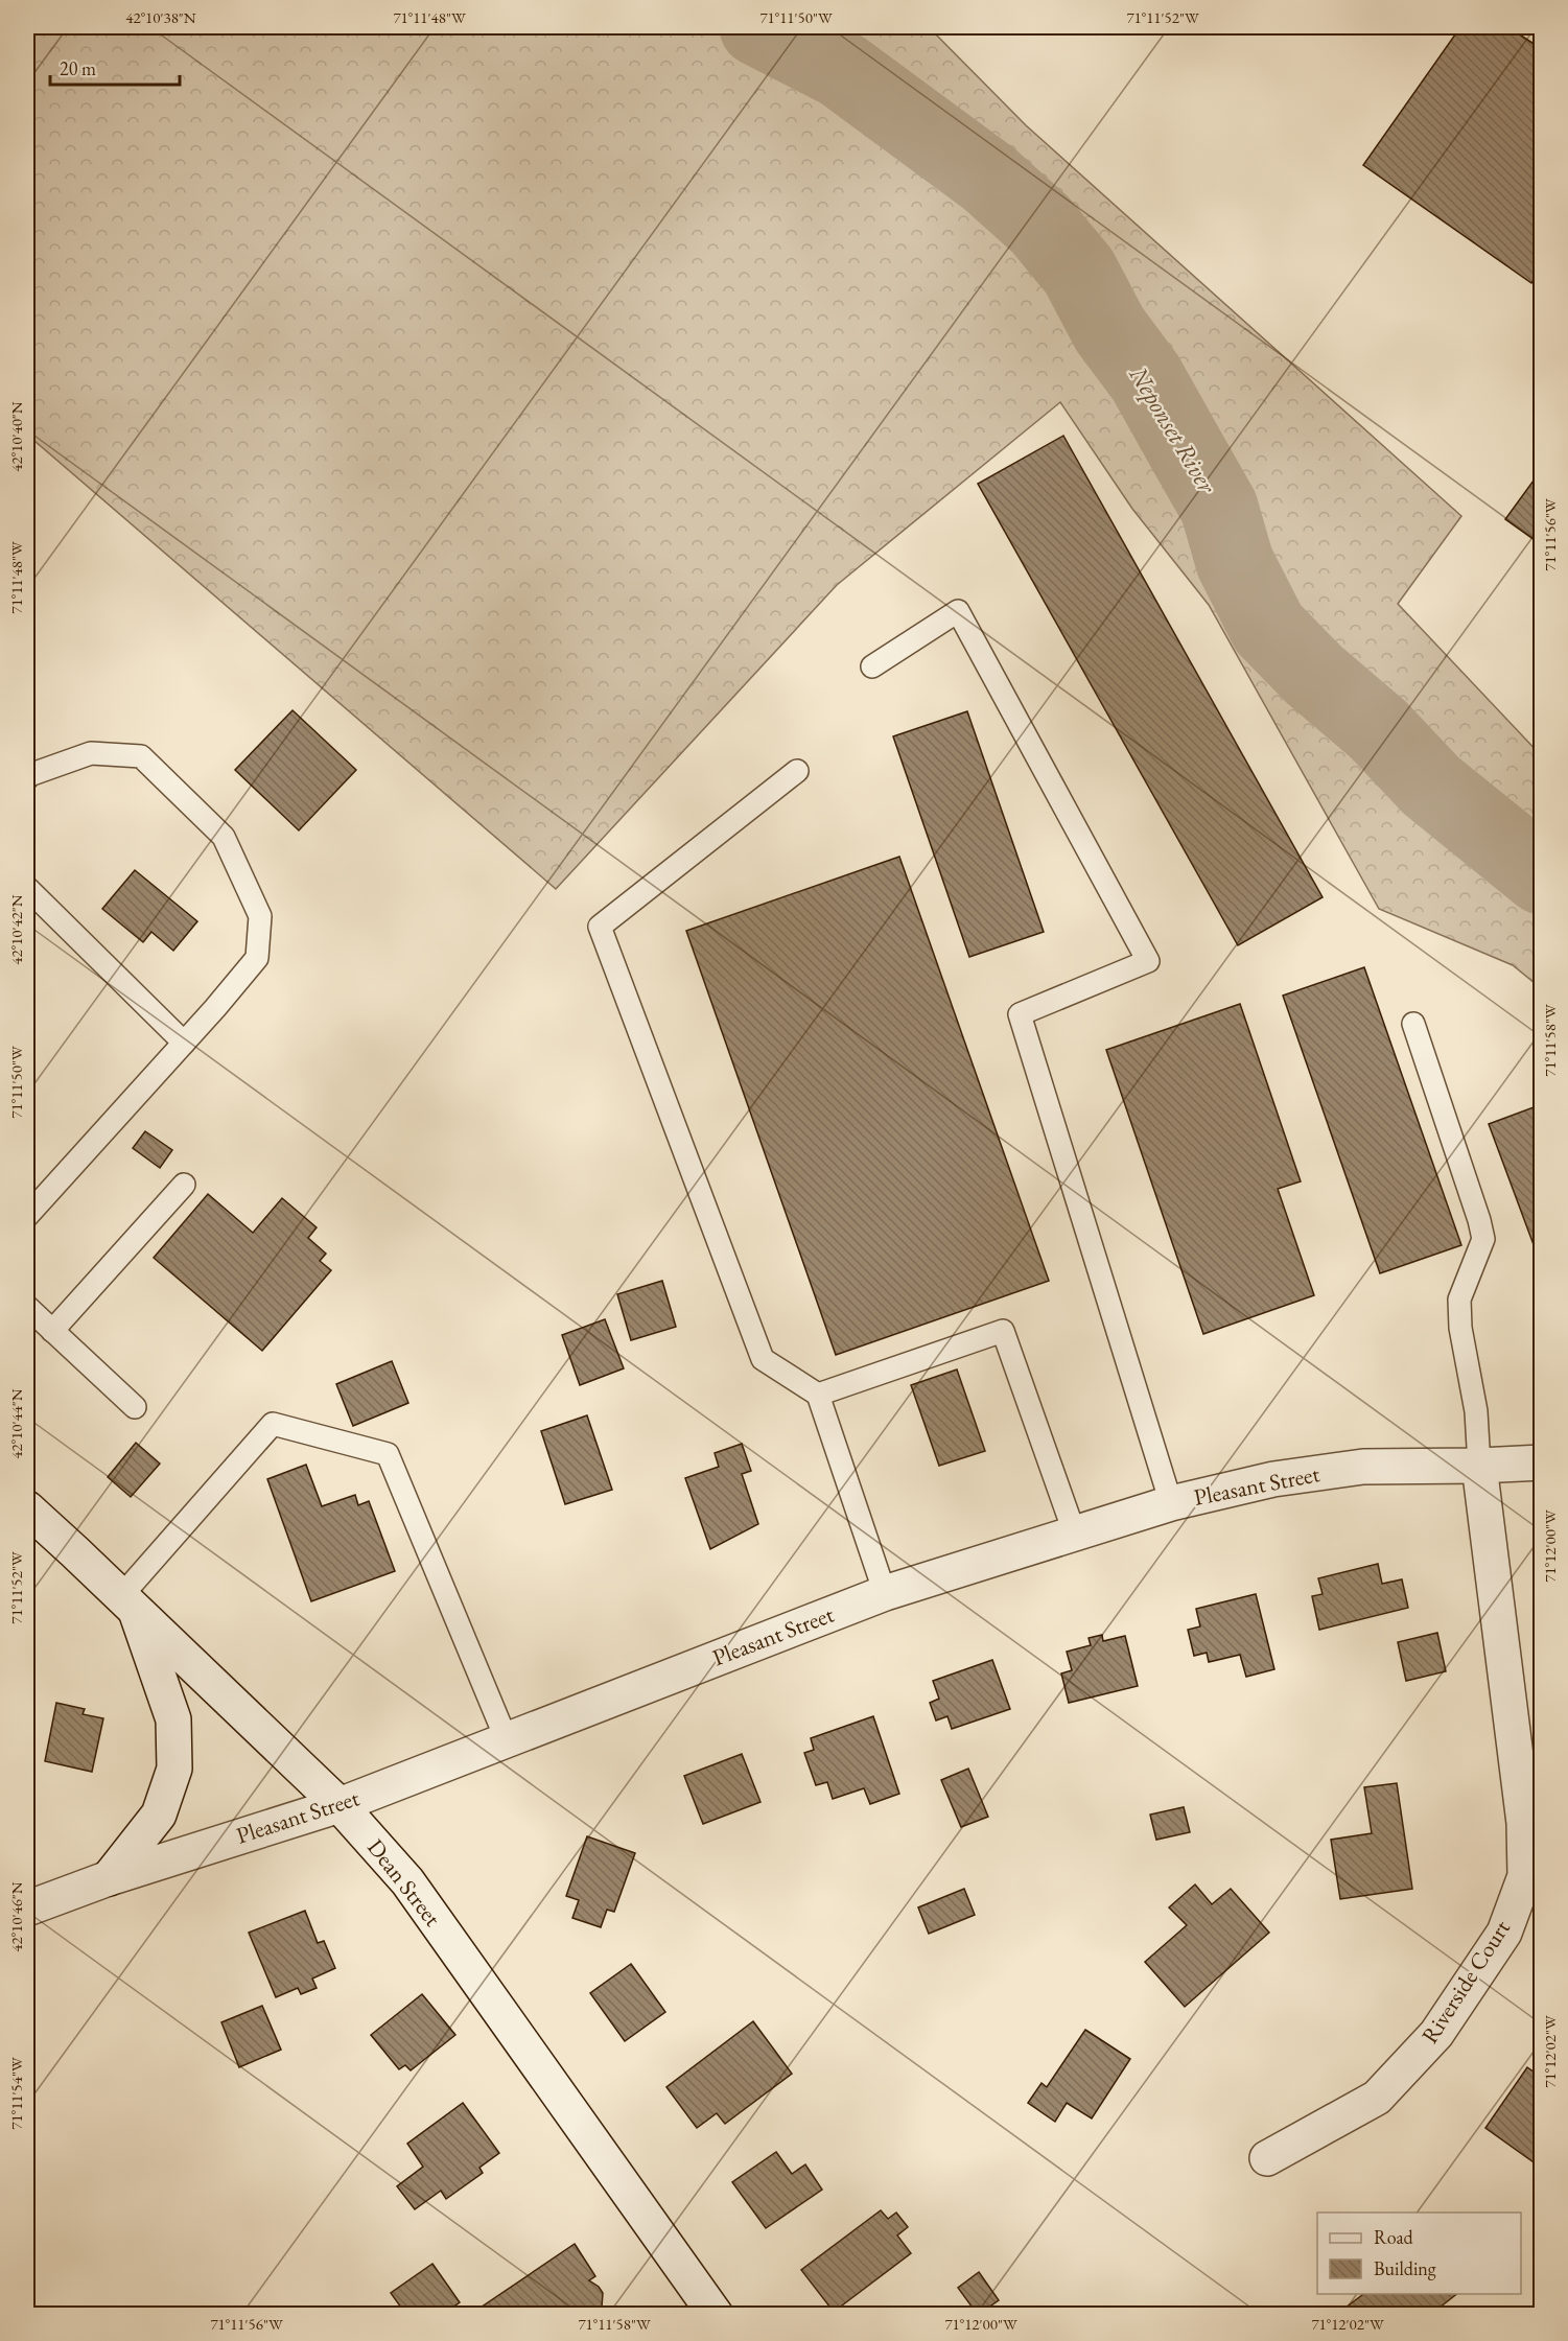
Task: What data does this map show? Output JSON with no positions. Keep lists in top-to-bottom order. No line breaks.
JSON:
{"streets":{"street":["Pleasant Street","Dean Street","Riverside Court"]},"crossings":[["Pleasant Street","Dean Street"],["Pleasant Street","Riverside Court"]],"water":["Neponset River"],"legend":["Road","Building"],"scale_bar":"20 m","coordinates":["42°10'38\"N","71°11'48\"W","71°11'50\"W","71°11'52\"W","42°10'40\"N","71°11'56\"W","42°10'42\"N","71°11'58\"W","42°10'44\"N","71°12'00\"W","42°10'46\"N","71°12'02\"W","71°11'54\"W"]}
